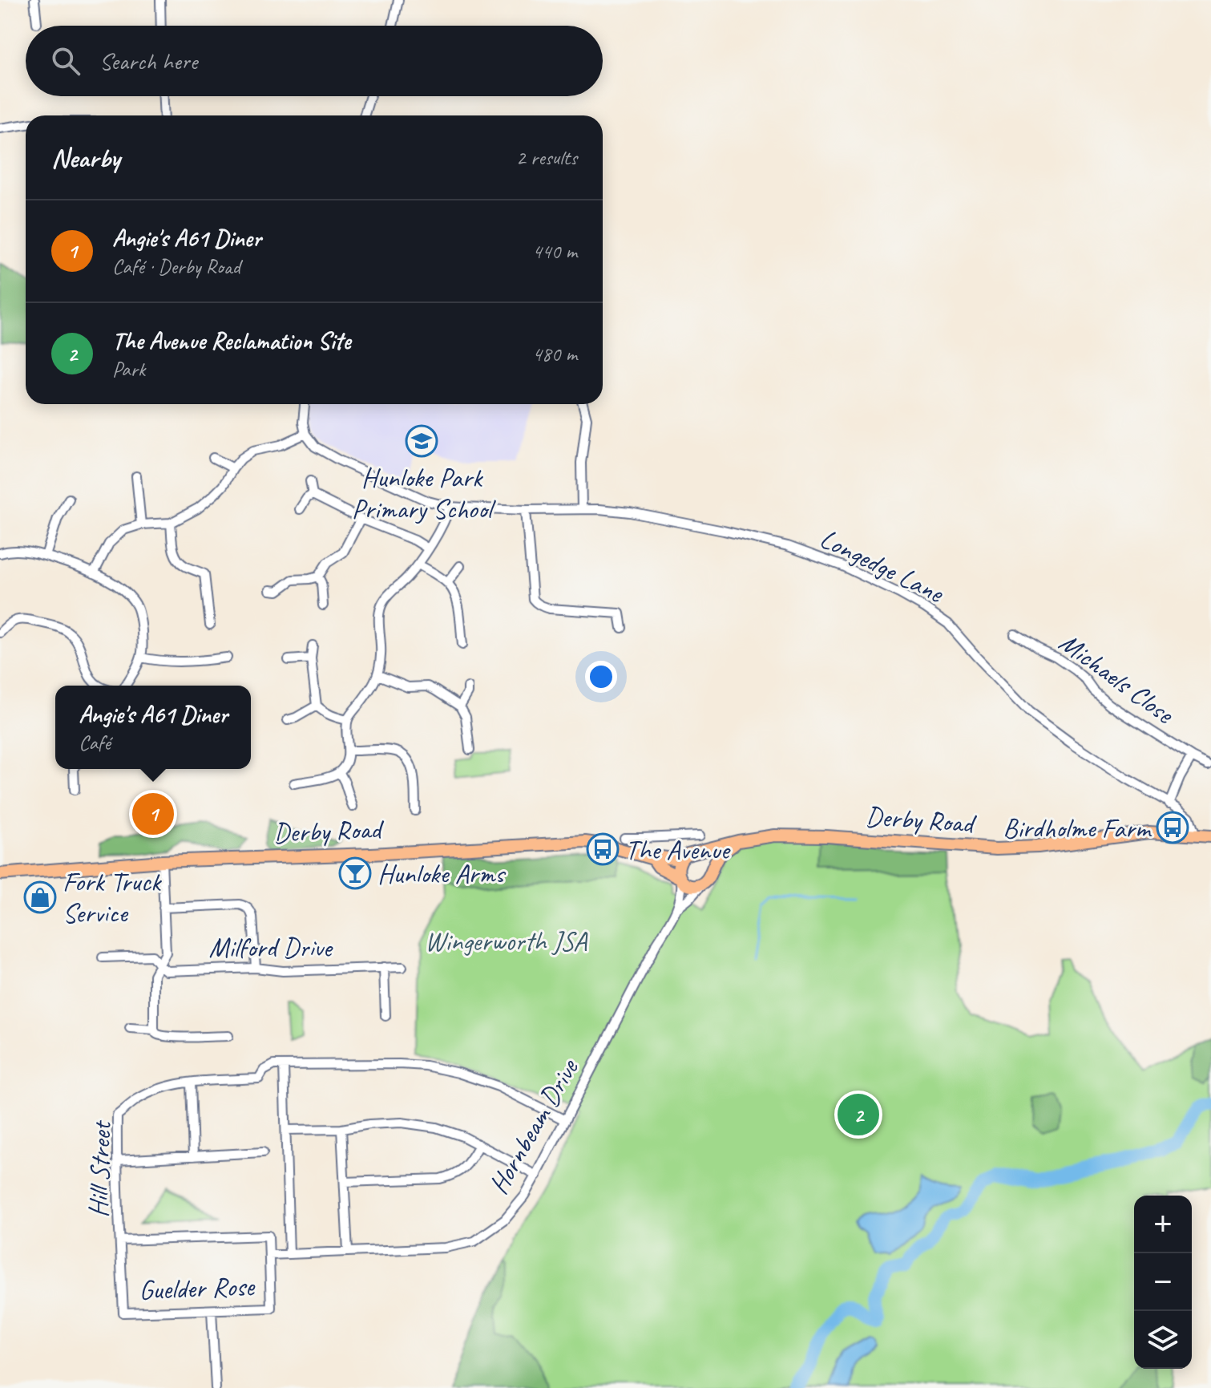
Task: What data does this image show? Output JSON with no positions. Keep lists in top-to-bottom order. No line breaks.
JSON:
{"streets":{"highway":["Derby Road"],"street":["Longedge Lane","Michaels Close","Milford Drive","Hornbeam Drive","Hill Street","Guelder Rose"]},"crossings":[["Longedge Lane","Derby Road"],["Derby Road","Hornbeam Drive"],["Hornbeam Drive","Hill Street"],["Hornbeam Drive","Guelder Rose"],["Hill Street","Guelder Rose"]],"parks":["Wingerworth JSA"],"places":{"school or university":["Hunloke Park Primary School"],"bus stop":["Birdholme Farm","The Avenue"],"bar":["Hunloke Arms"],"shop":["Fork Truck Service"]},"page":{"search":"Search here","heading":["Nearby","2 results"],"list":[{"mark":"1","name":"Angie's A61 Diner","note":"Café · Derby Road","value":"440 m"},{"mark":"2","name":"The Avenue Reclamation Site","note":"Park","value":"480 m"}],"popup":["Angie's A61 Diner","Café"],"pins":["1","2"],"map_buttons":["+","−"]}}
